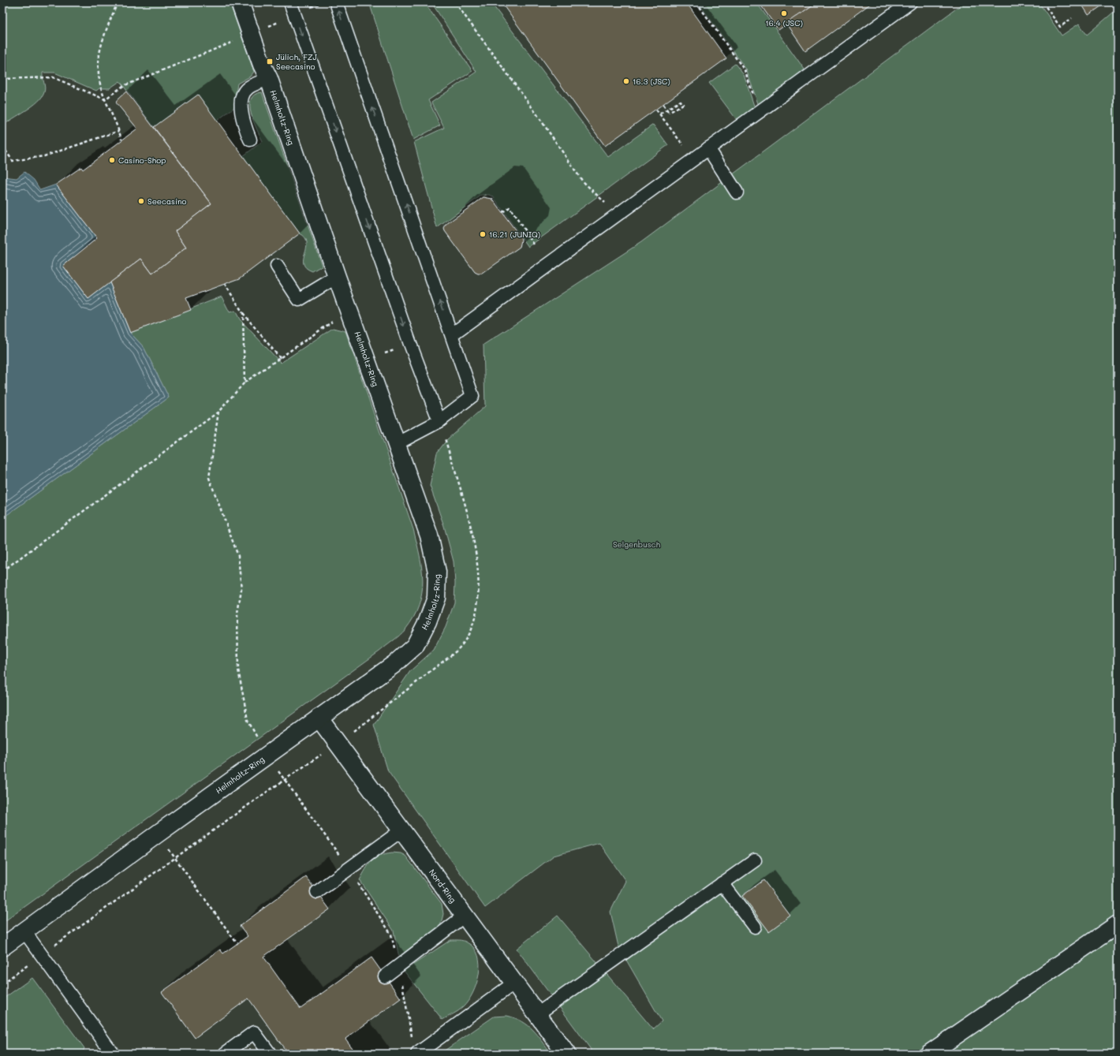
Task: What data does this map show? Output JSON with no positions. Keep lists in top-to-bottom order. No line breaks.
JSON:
{"streets":{"street":["Helmholtz-Ring","Nord-Ring"]},"crossings":[["Helmholtz-Ring","Nord-Ring"]],"parks":["Selgenbusch"],"places":{"other":["16.4 (JSC)","16.3 (JSC)","Casino-Shop","Seecasino","16.21 (JUNIQ)"],"transit":["Jülich, FZJ Seecasino"]}}
